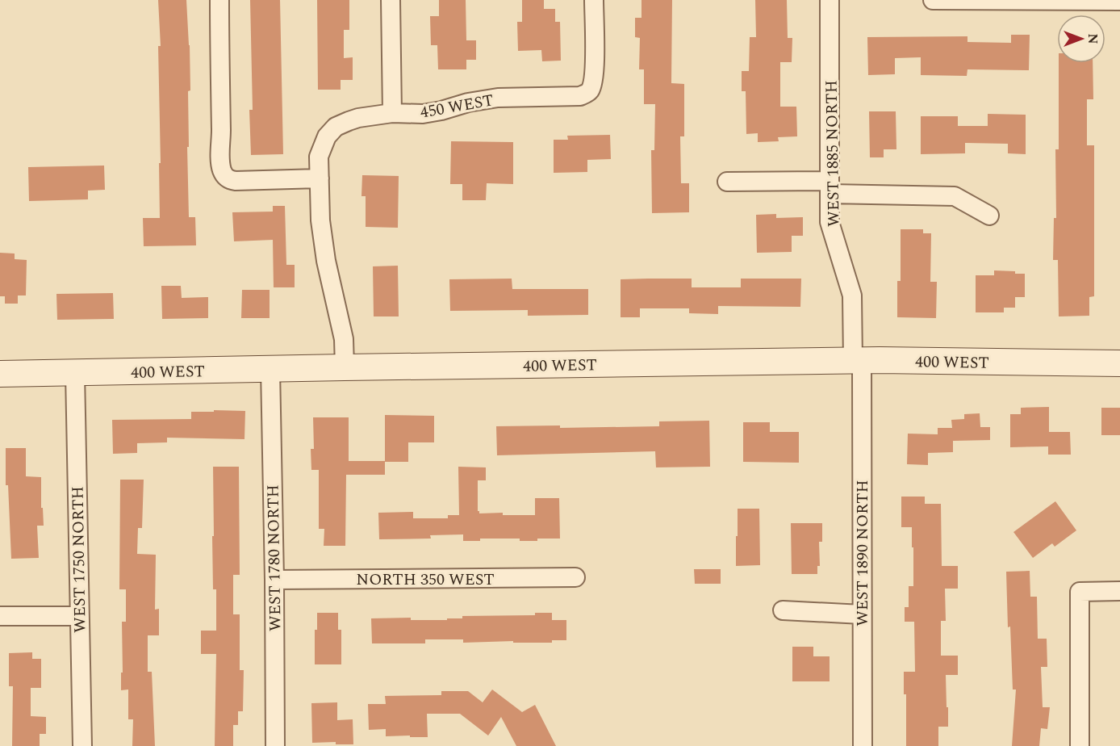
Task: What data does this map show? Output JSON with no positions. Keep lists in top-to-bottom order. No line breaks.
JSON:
{"streets":{"street":["450 WEST","WEST 1885 NORTH","400 WEST","WEST 1890 NORTH","WEST 1780 NORTH","WEST 1750 NORTH","NORTH 350 WEST"]},"crossings":[["WEST 1885 NORTH","400 WEST"],["WEST 1885 NORTH","WEST 1890 NORTH"],["400 WEST","WEST 1890 NORTH"],["400 WEST","WEST 1780 NORTH"],["400 WEST","WEST 1750 NORTH"],["WEST 1780 NORTH","NORTH 350 WEST"]],"north":"right"}
